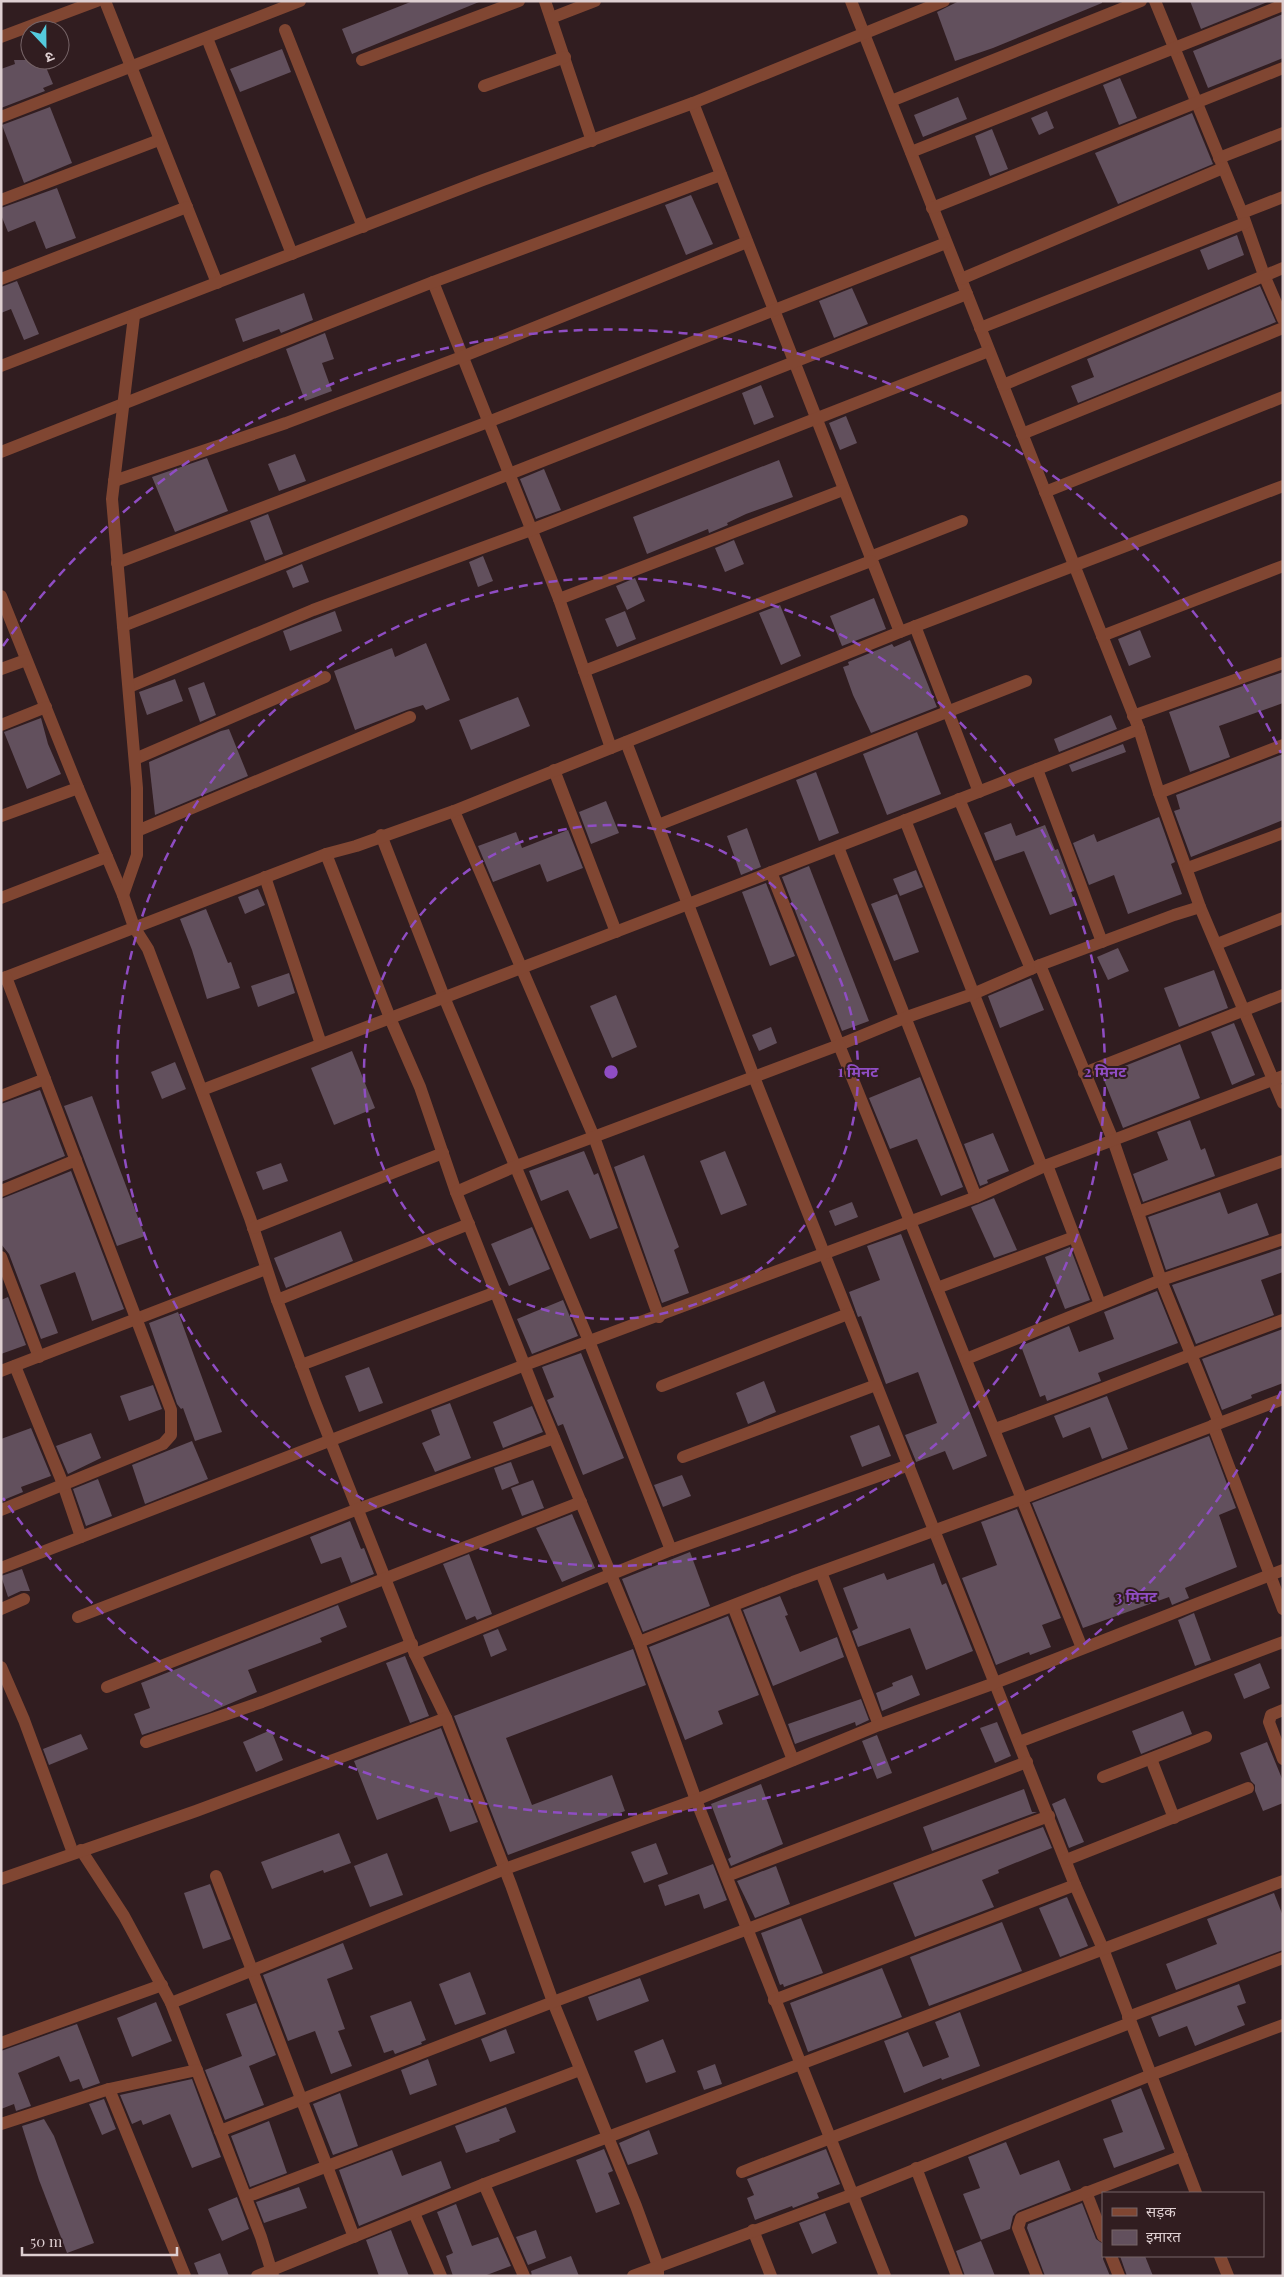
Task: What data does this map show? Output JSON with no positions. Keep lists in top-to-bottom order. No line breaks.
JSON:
{"legend":["सड़क","इमारत"],"scale_bar":"50 m","north":"bottom","rings":["1 मिनट","2 मिनट","3 मिनट"]}
